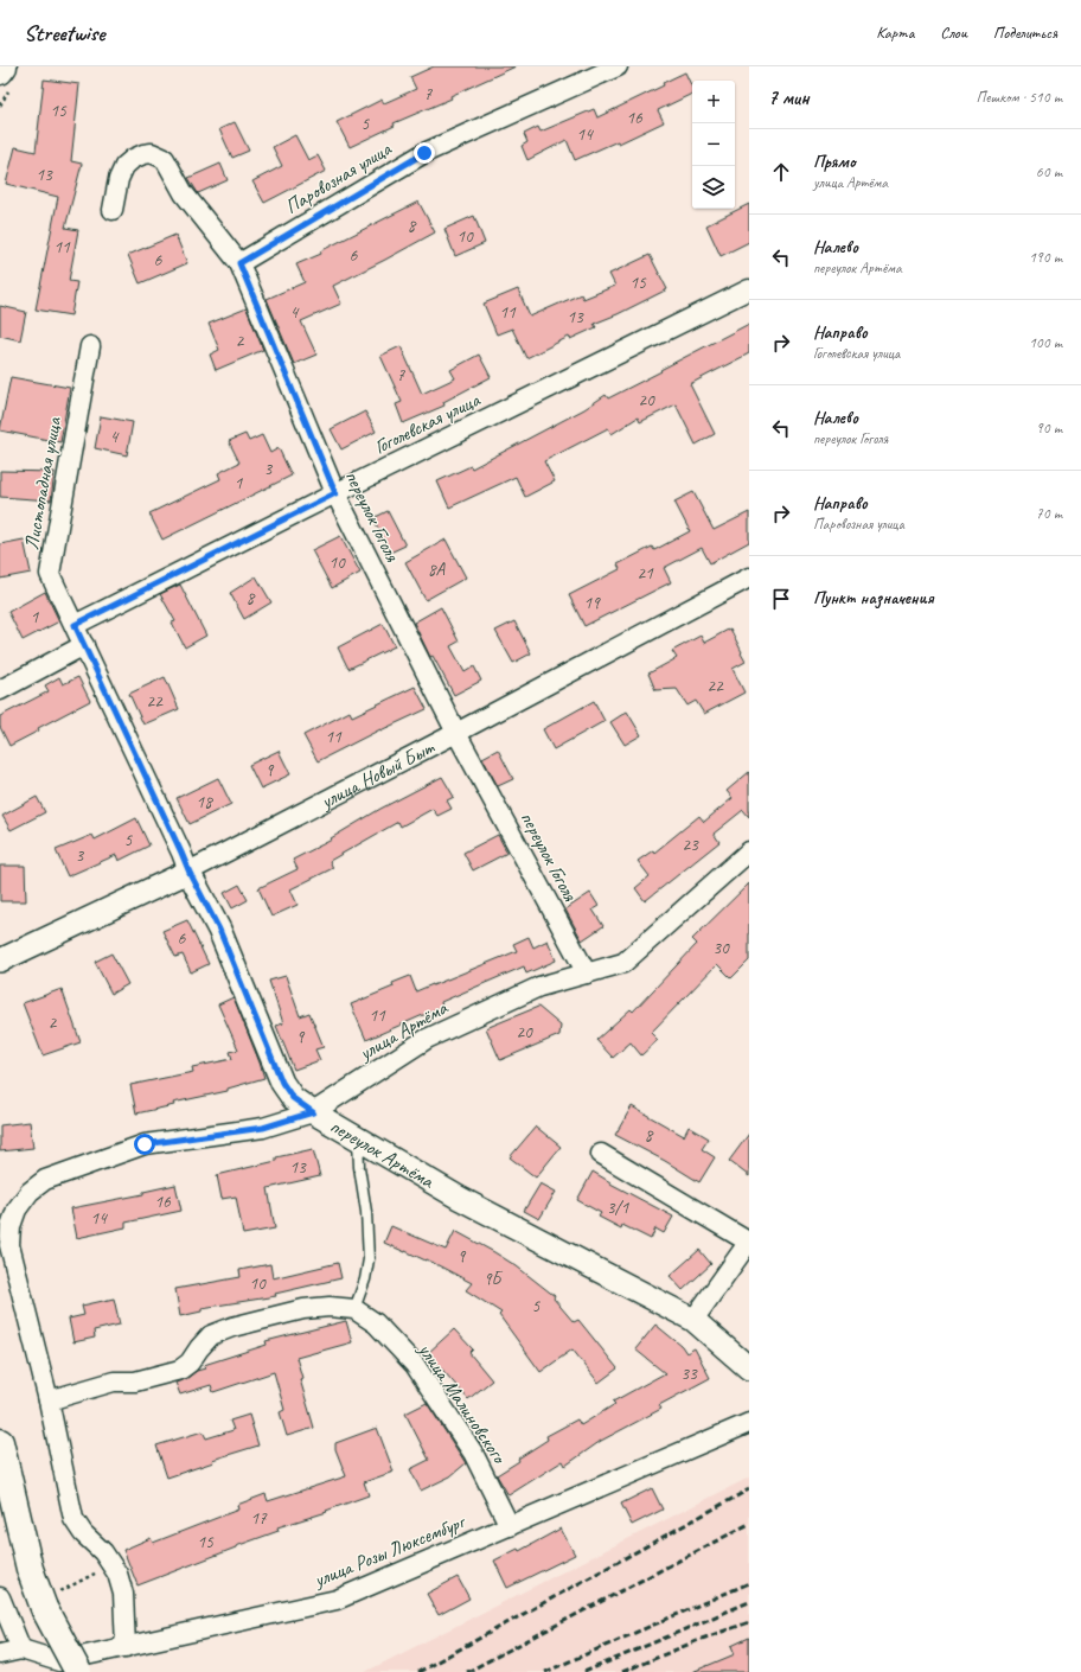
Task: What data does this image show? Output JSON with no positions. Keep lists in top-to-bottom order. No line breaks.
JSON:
{"streets":{"street":["Паровозная улица","Гоголевская улица","Листопадная улица","переулок Гоголя","улица Новый Быт","улица Артёма","переулок Артёма","улица Малиновского","улица Розы Люксембург"]},"crossings":[["Паровозная улица","переулок Гоголя"],["Гоголевская улица","Листопадная улица"],["Гоголевская улица","переулок Гоголя"],["Гоголевская улица","переулок Артёма"],["Листопадная улица","переулок Артёма"],["переулок Гоголя","улица Новый Быт"],["переулок Гоголя","улица Артёма"],["улица Новый Быт","переулок Артёма"],["улица Артёма","переулок Артёма"],["улица Артёма","улица Малиновского"],["улица Малиновского","улица Розы Люксембург"]],"house_numbers":["7","15","16","5","14","13","8","10","11","6","6","15","4","11","13","2","7","20","4","3","1","10","8А","21","8","19","1","22","22","11","9","18","5","23","3","6","30","11","2","20","9","8","13","16","3/1","14","9","9Б","10","5","33","17","15"],"page":{"header":"Streetwise","nav":["Карта","Слои","Поделиться"],"heading":["7 мин","Пешком · 510 m"],"map_buttons":["+","−"],"list":[["Прямо","улица Артёма","60 m"],["Налево","переулок Артёма","190 m"],["Направо","Гоголевская улица","100 m"],["Налево","переулок Гоголя","90 m"],["Направо","Паровозная улица","70 m"],"Пункт назначения"]}}
